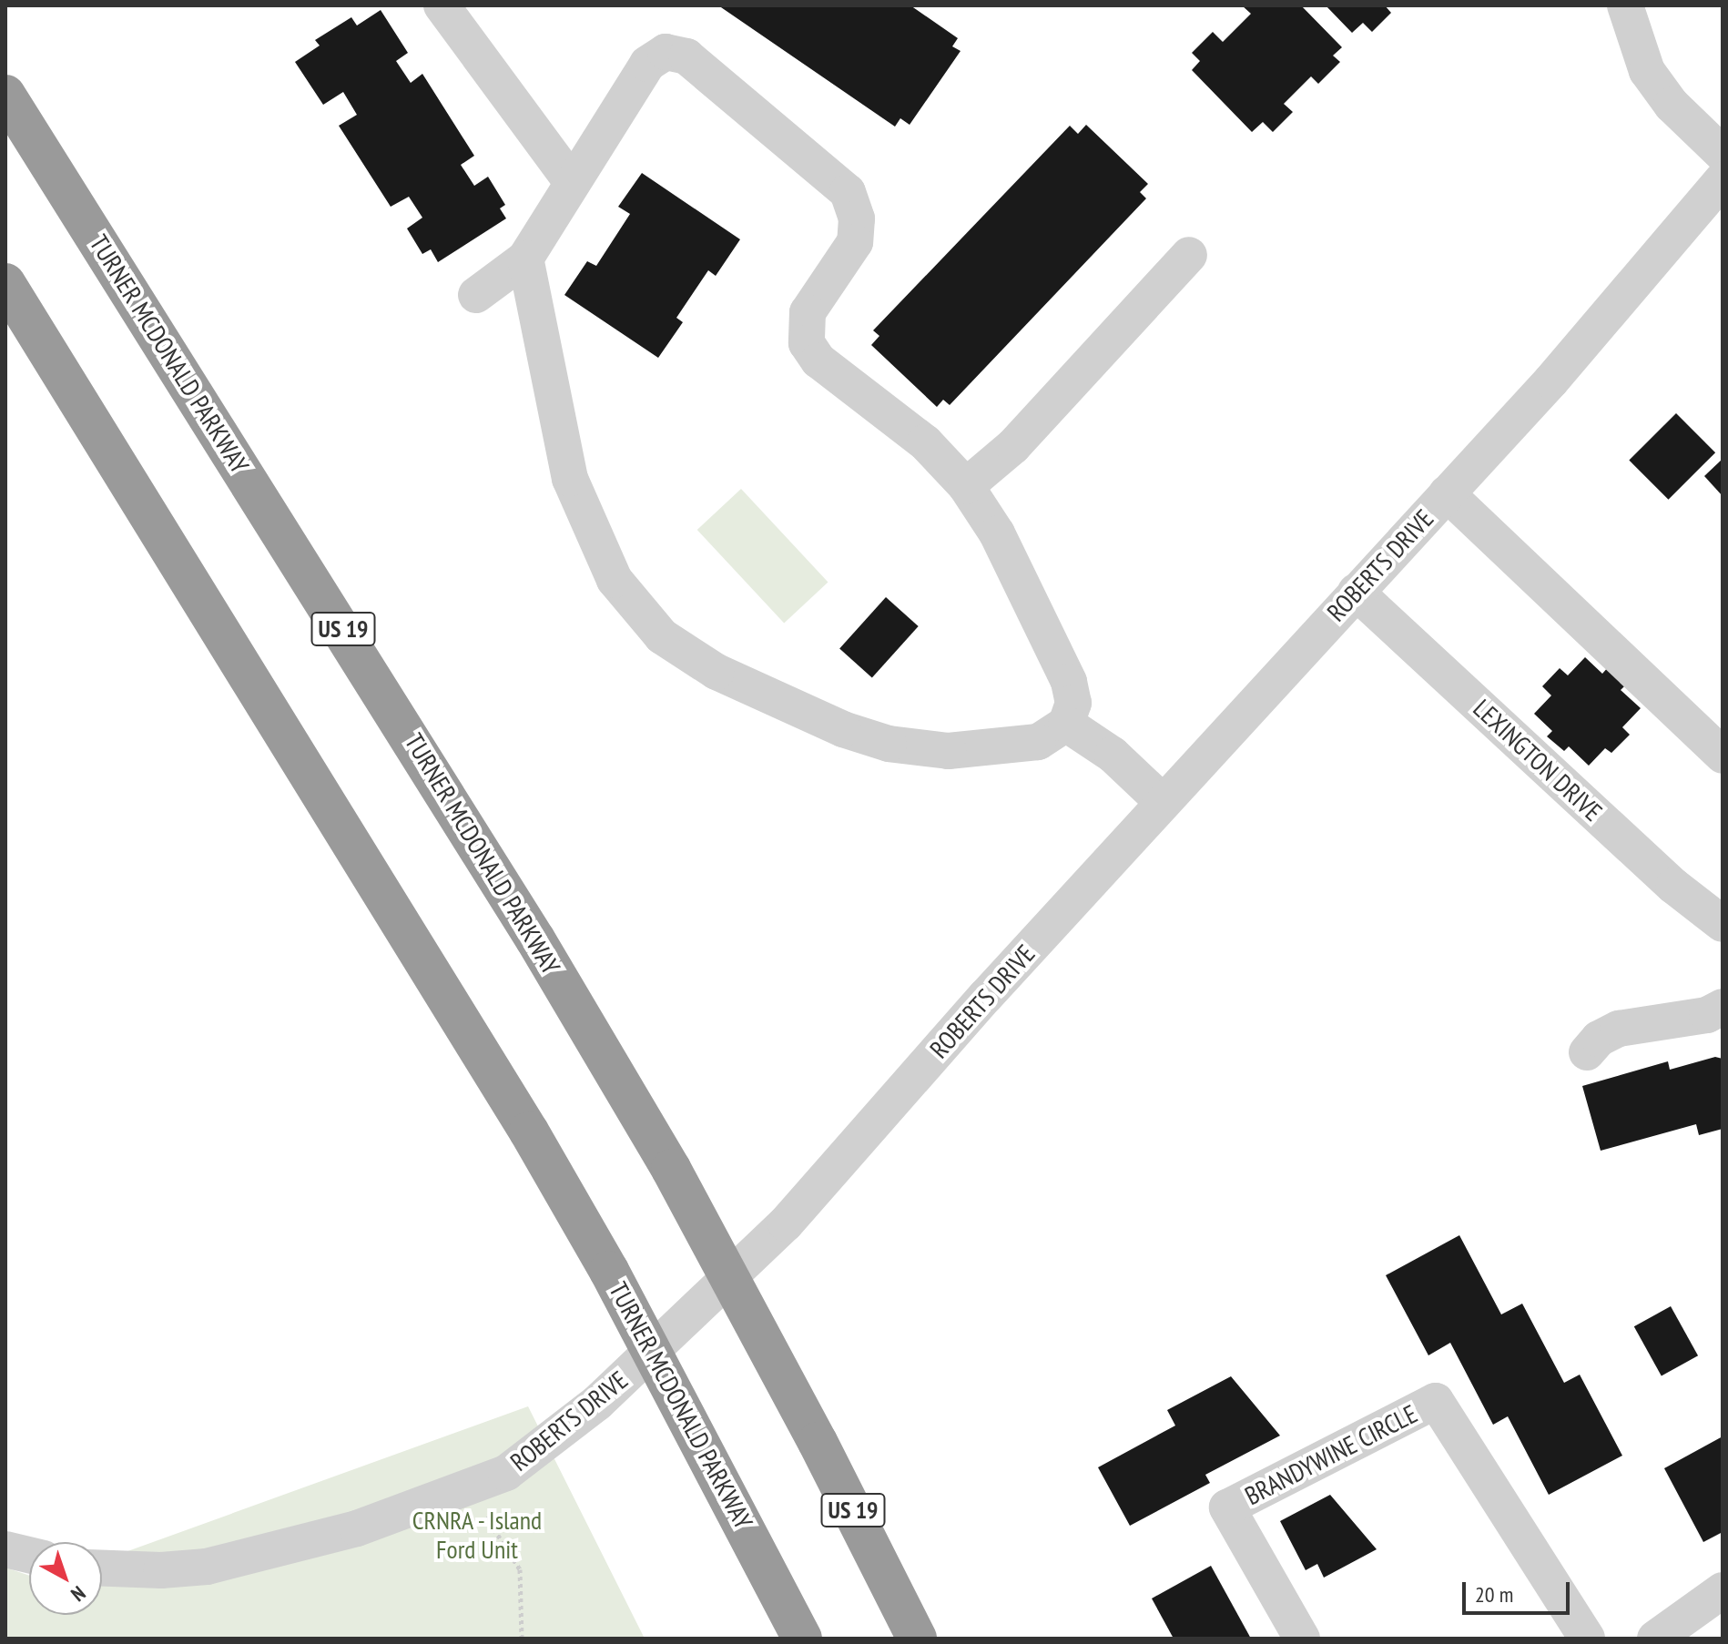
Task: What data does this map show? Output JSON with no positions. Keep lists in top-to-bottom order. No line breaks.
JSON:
{"streets":{"highway":["TURNER MCDONALD PARKWAY","US 19"],"street":["ROBERTS DRIVE","LEXINGTON DRIVE","BRANDYWINE CIRCLE"]},"crossings":[["ROBERTS DRIVE","LEXINGTON DRIVE"]],"parks":["CRNRA - Island Ford Unit"],"scale_bar":"20 m","north":"bottom right"}
